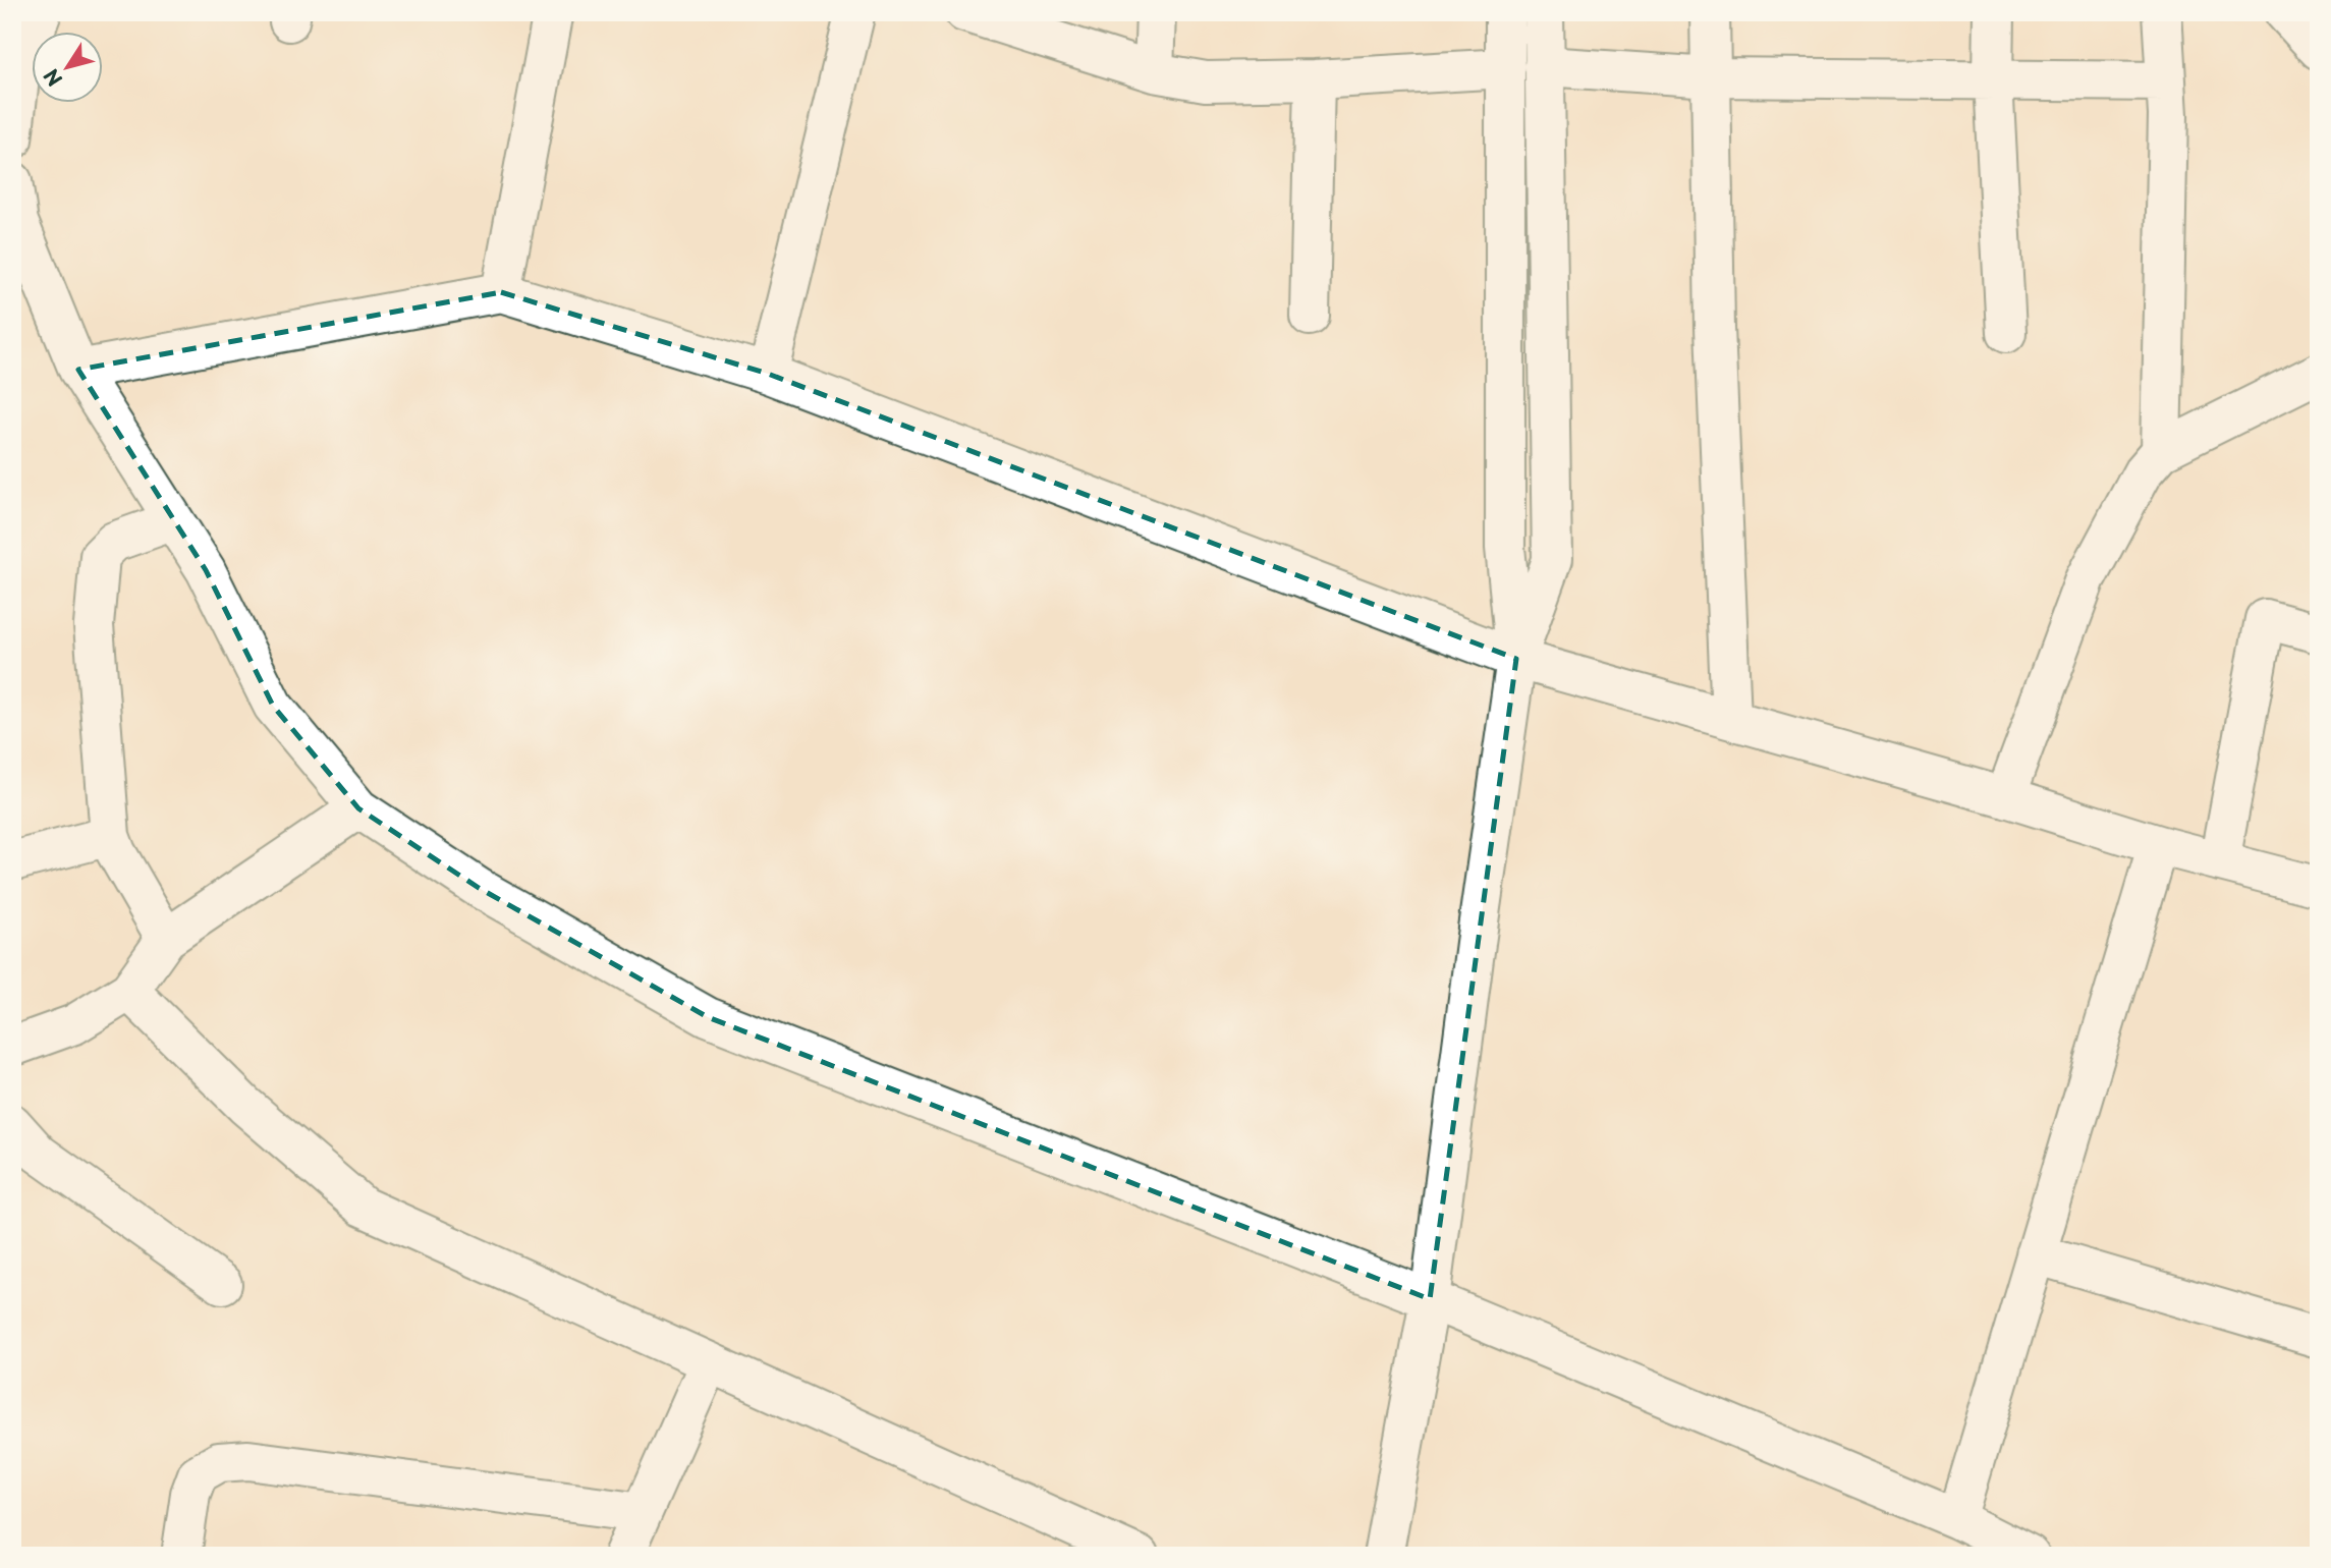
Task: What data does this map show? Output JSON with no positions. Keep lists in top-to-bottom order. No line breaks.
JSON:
{"north":"bottom left"}
